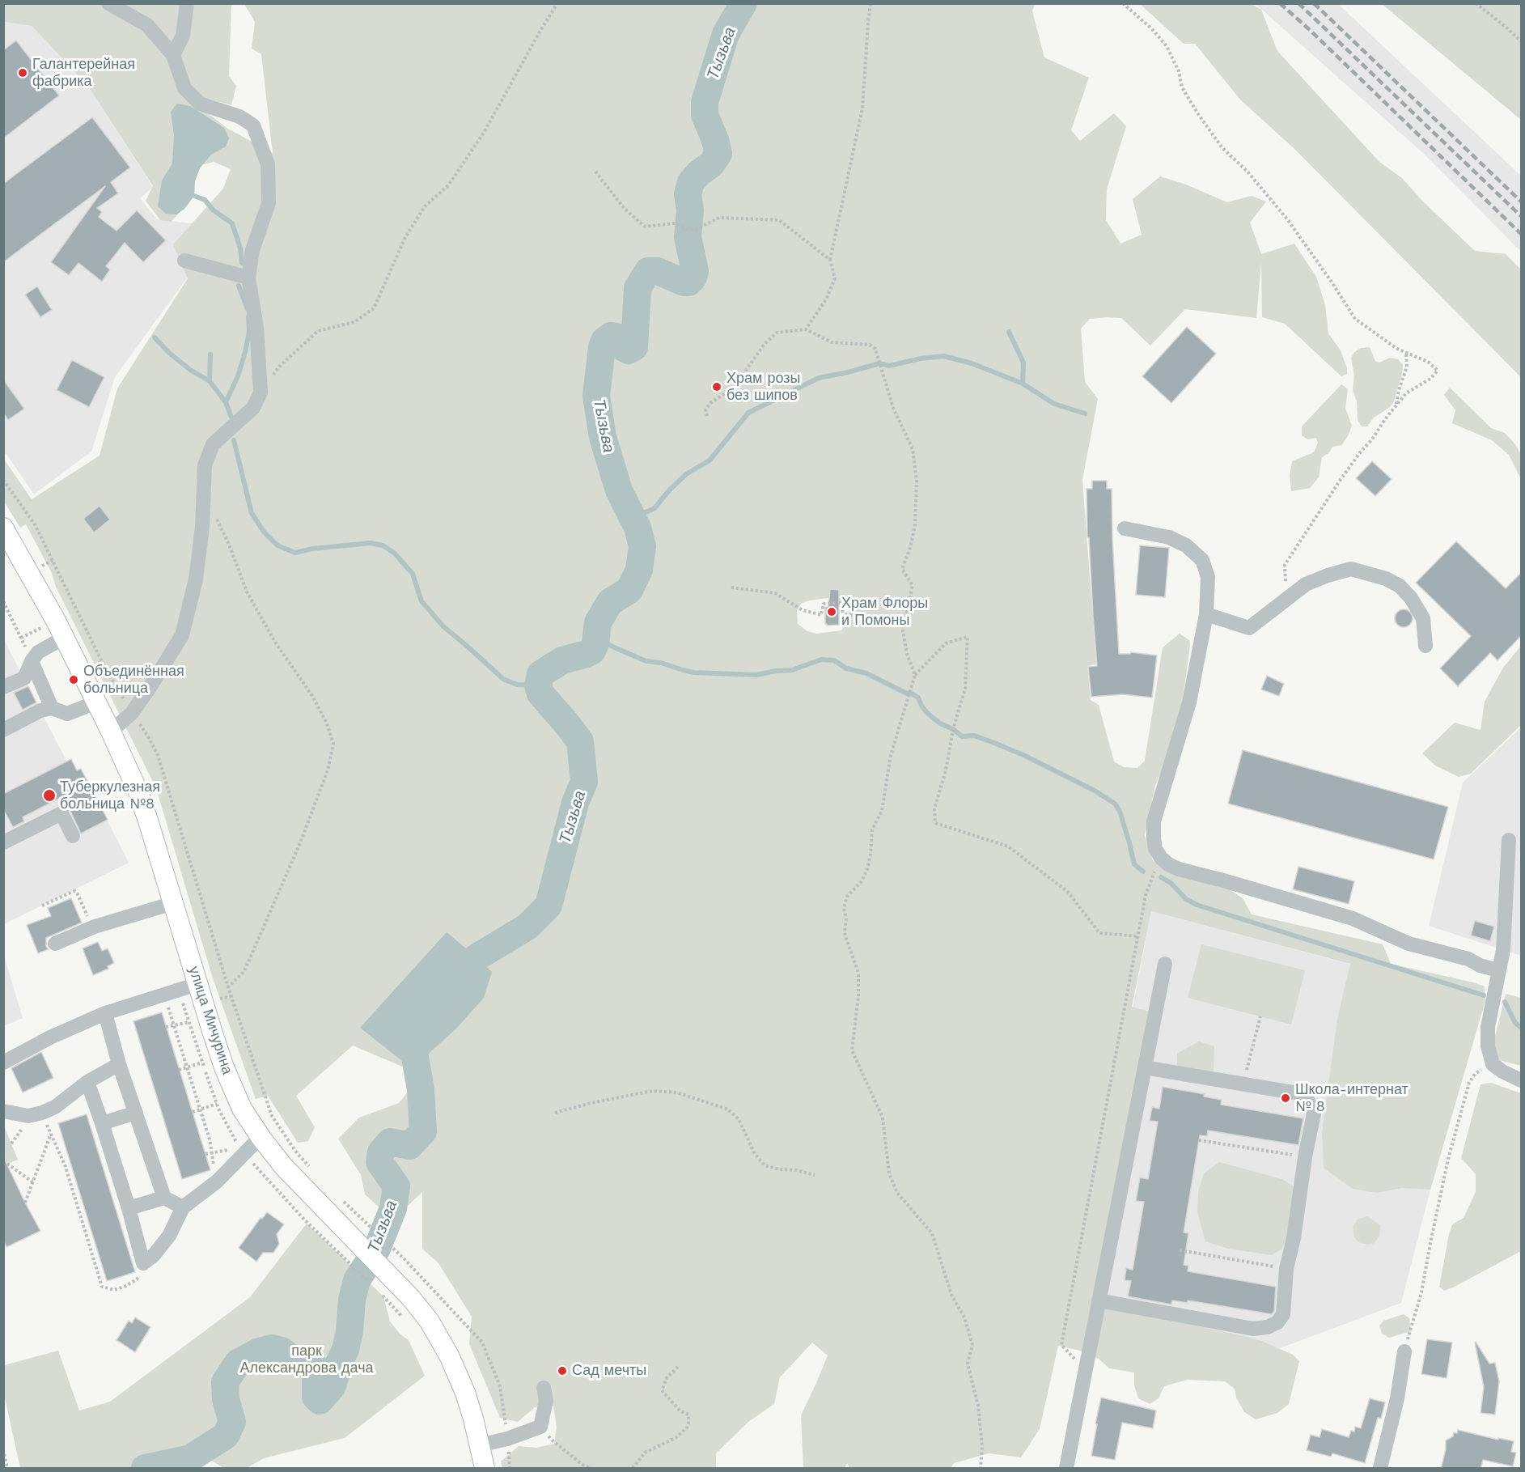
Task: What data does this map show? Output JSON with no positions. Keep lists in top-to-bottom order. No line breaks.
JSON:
{"streets":{"main road":["улица Мичурина"]},"water":["Тызьва"],"parks":["парк Александрова дача"],"places":["Галантерейная фабрика","Храм розы без шипов","Храм Флоры и Помоны","Объединённая больница","Туберкулезная больница №8","Школа-интернат № 8","Сад мечты"]}
